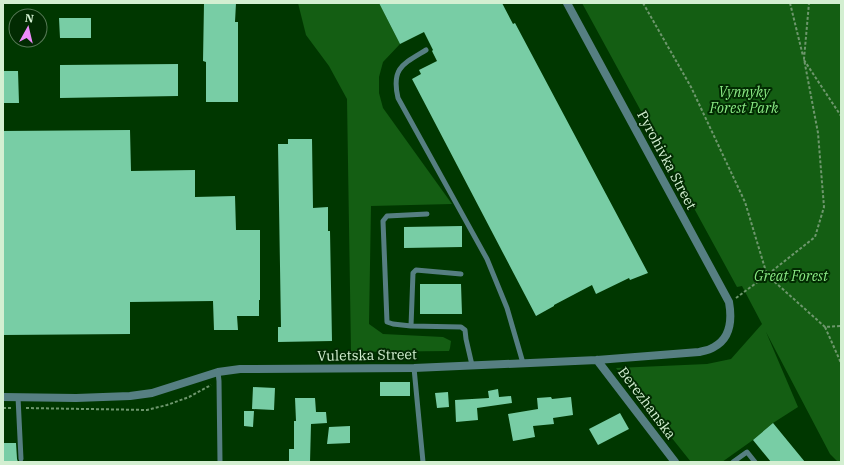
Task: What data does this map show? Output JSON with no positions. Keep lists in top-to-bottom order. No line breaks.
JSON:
{"streets":{"street":["Pyrohivka Street","Vuletska Street","Berezhanska"]},"crossings":[["Pyrohivka Street","Vuletska Street"],["Vuletska Street","Berezhanska"]],"parks":["Vynnyky Forest Park","Great Forest"],"north":"top"}
